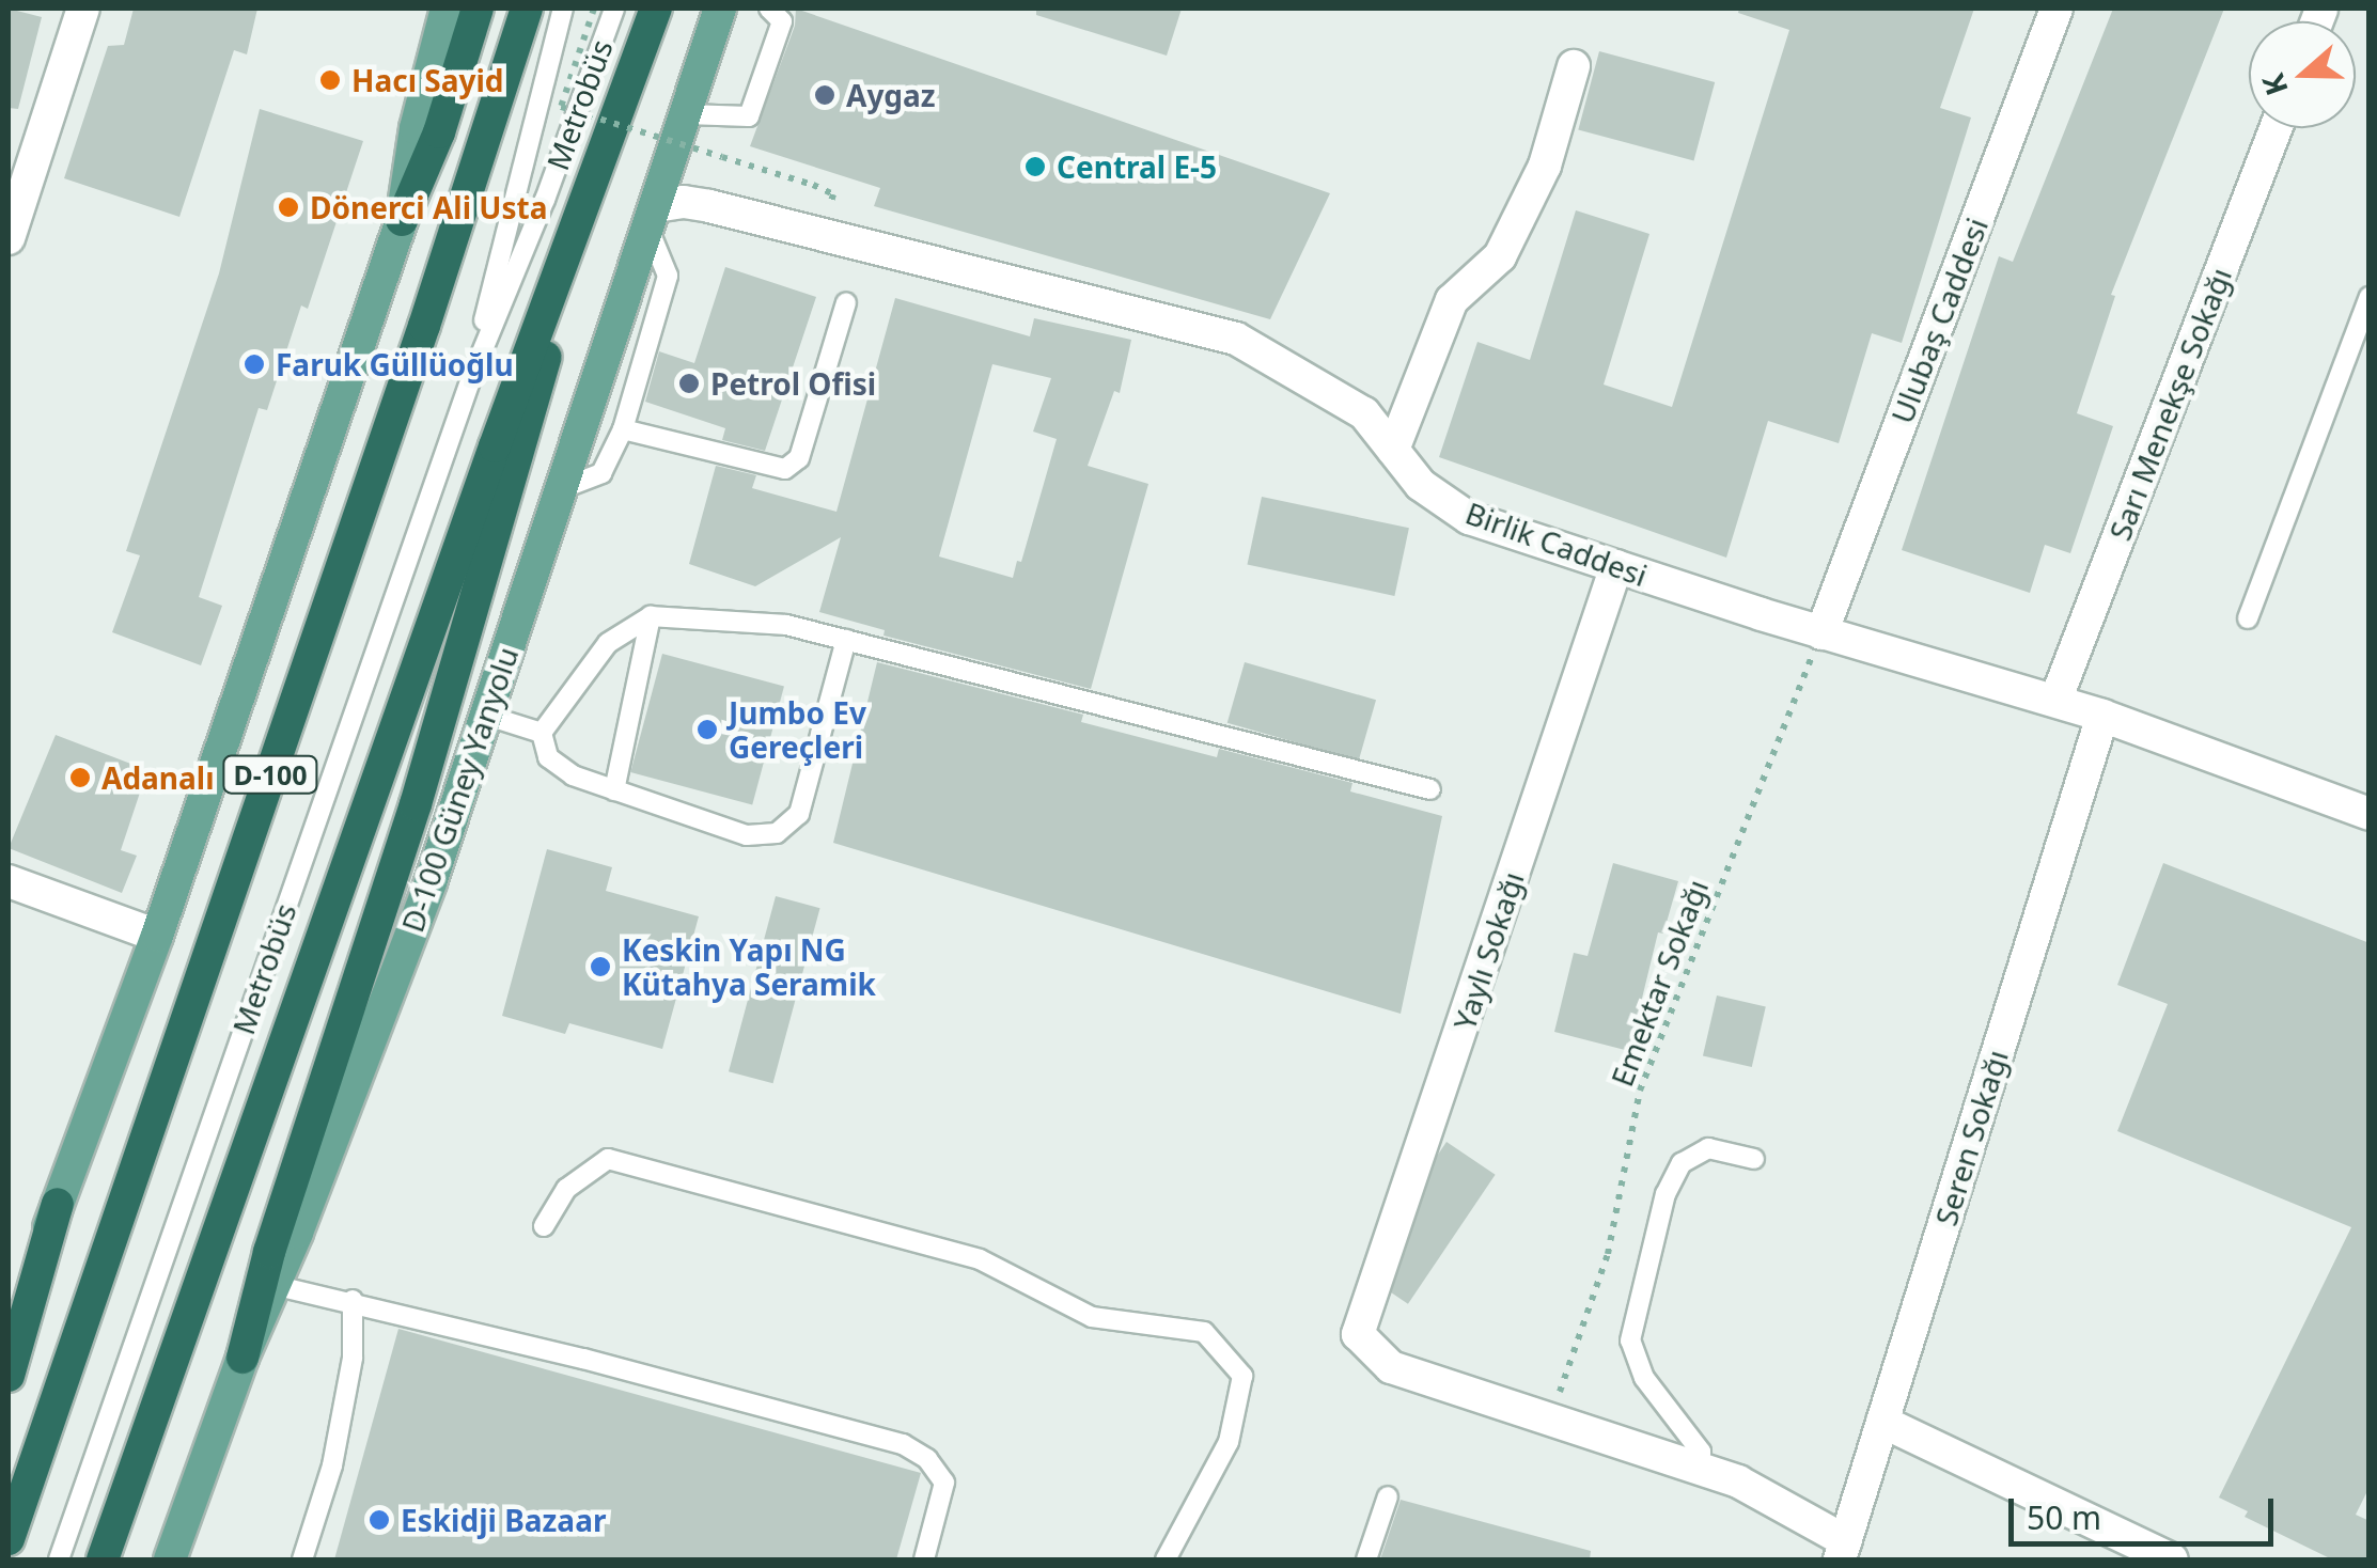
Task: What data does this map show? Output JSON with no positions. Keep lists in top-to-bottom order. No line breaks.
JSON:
{"streets":{"highway":["D-100"],"main road":["D-100 Güney Yanyolu"],"street":["Ulubaş Caddesi","Sarı Menekşe Sokağı","Birlik Caddesi","Yaylı Sokağı","Seren Sokağı"],"lane":["Metrobüs"],"path":["Emektar Sokağı"]},"crossings":[["Ulubaş Caddesi","Birlik Caddesi"],["Ulubaş Caddesi","Emektar Sokağı"],["Sarı Menekşe Sokağı","Birlik Caddesi"],["Birlik Caddesi","D-100 Güney Yanyolu"],["Birlik Caddesi","Yaylı Sokağı"],["Birlik Caddesi","Emektar Sokağı"],["Birlik Caddesi","Seren Sokağı"],["Yaylı Sokağı","Emektar Sokağı"]],"places":["Hacı Sayid","Aygaz","Central E-5","Dönerci Ali Usta","Faruk Güllüoğlu","Petrol Ofisi","Jumbo Ev Gereçleri","Adanalı","Keskin Yapı NG Kütahya Seramik","Eskidji Bazaar"],"scale_bar":"50 m","north":"left"}
